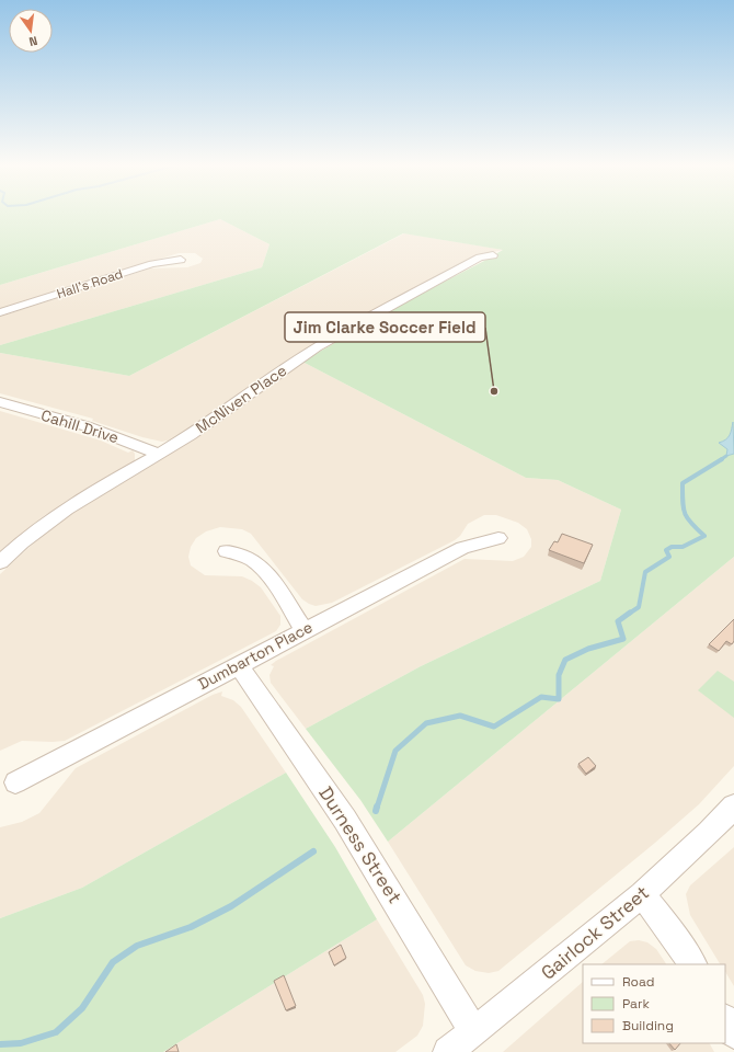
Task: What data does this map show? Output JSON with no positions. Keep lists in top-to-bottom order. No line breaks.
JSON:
{"streets":{"street":["Hall's Road","McNiven Place","Cahill Drive","Dumbarton Place","Durness Street","Gairlock Street"]},"crossings":[["McNiven Place","Cahill Drive"],["Dumbarton Place","Durness Street"],["Durness Street","Gairlock Street"]],"places":["Jim Clarke Soccer Field"],"legend":["Road","Park","Building"],"north":"bottom"}
